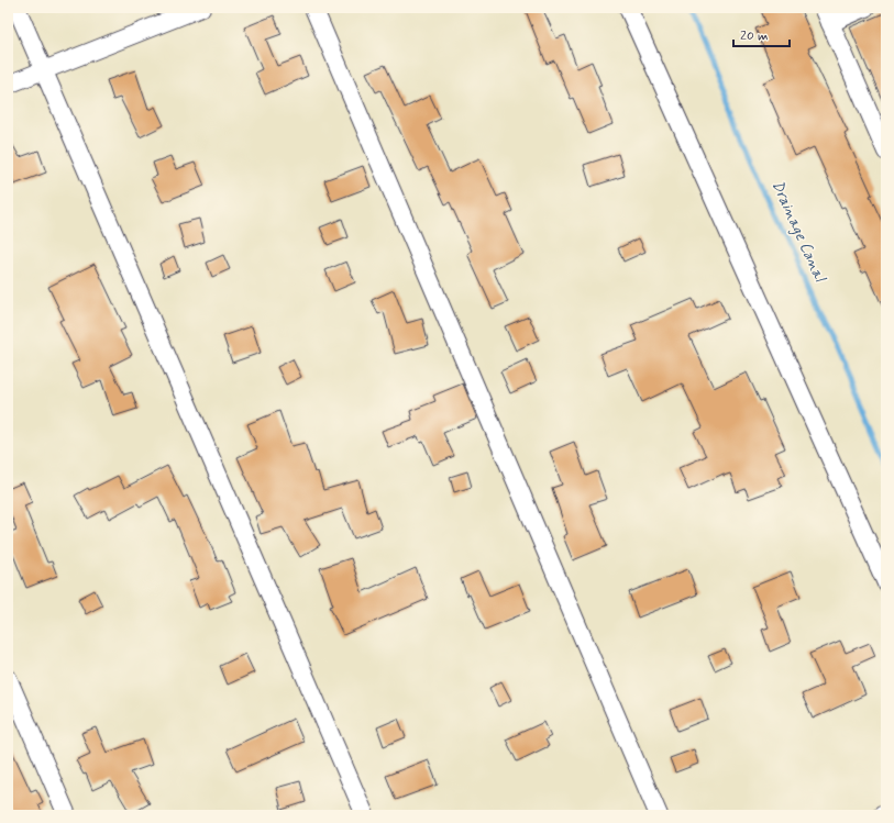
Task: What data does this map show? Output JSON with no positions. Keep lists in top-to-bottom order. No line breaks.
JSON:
{"water":["Drainage Canal"],"scale_bar":"20 m"}
